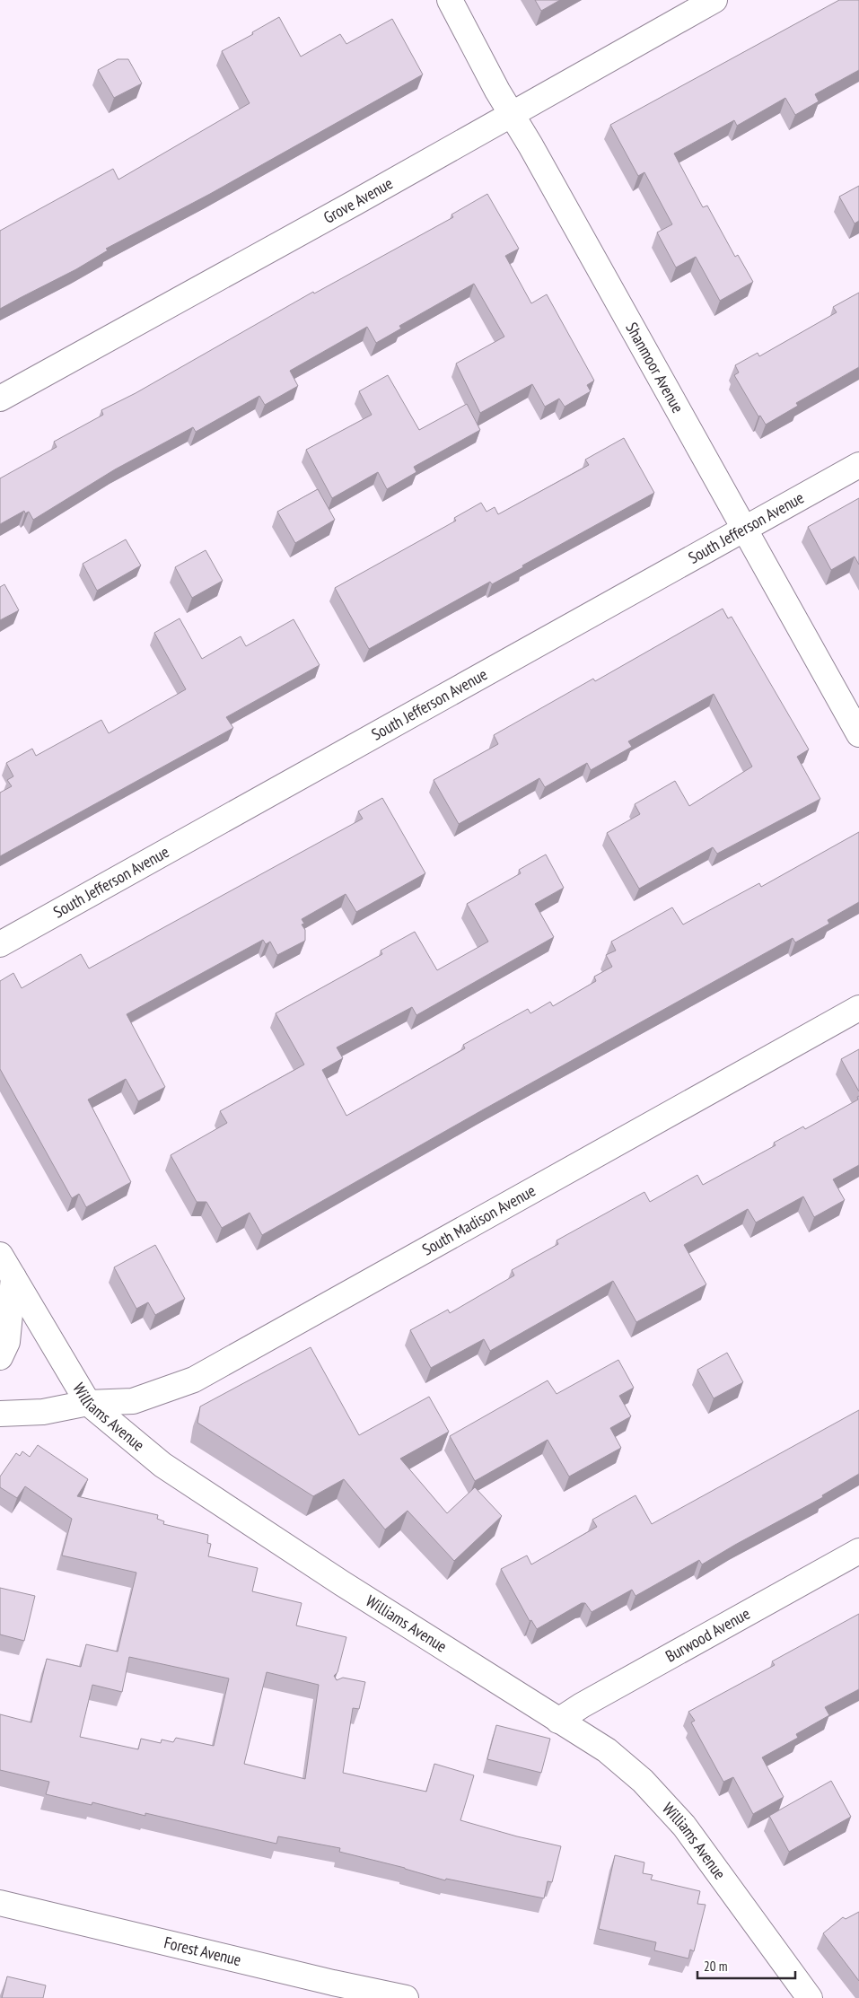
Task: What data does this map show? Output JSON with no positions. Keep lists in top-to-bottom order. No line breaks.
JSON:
{"streets":{"street":["Grove Avenue","Shanmoor Avenue","South Jefferson Avenue","South Madison Avenue","Williams Avenue","Burwood Avenue","Forest Avenue"]},"crossings":[["Grove Avenue","Shanmoor Avenue"],["Shanmoor Avenue","South Jefferson Avenue"],["South Madison Avenue","Williams Avenue"],["Williams Avenue","Burwood Avenue"]],"scale_bar":"20 m"}
